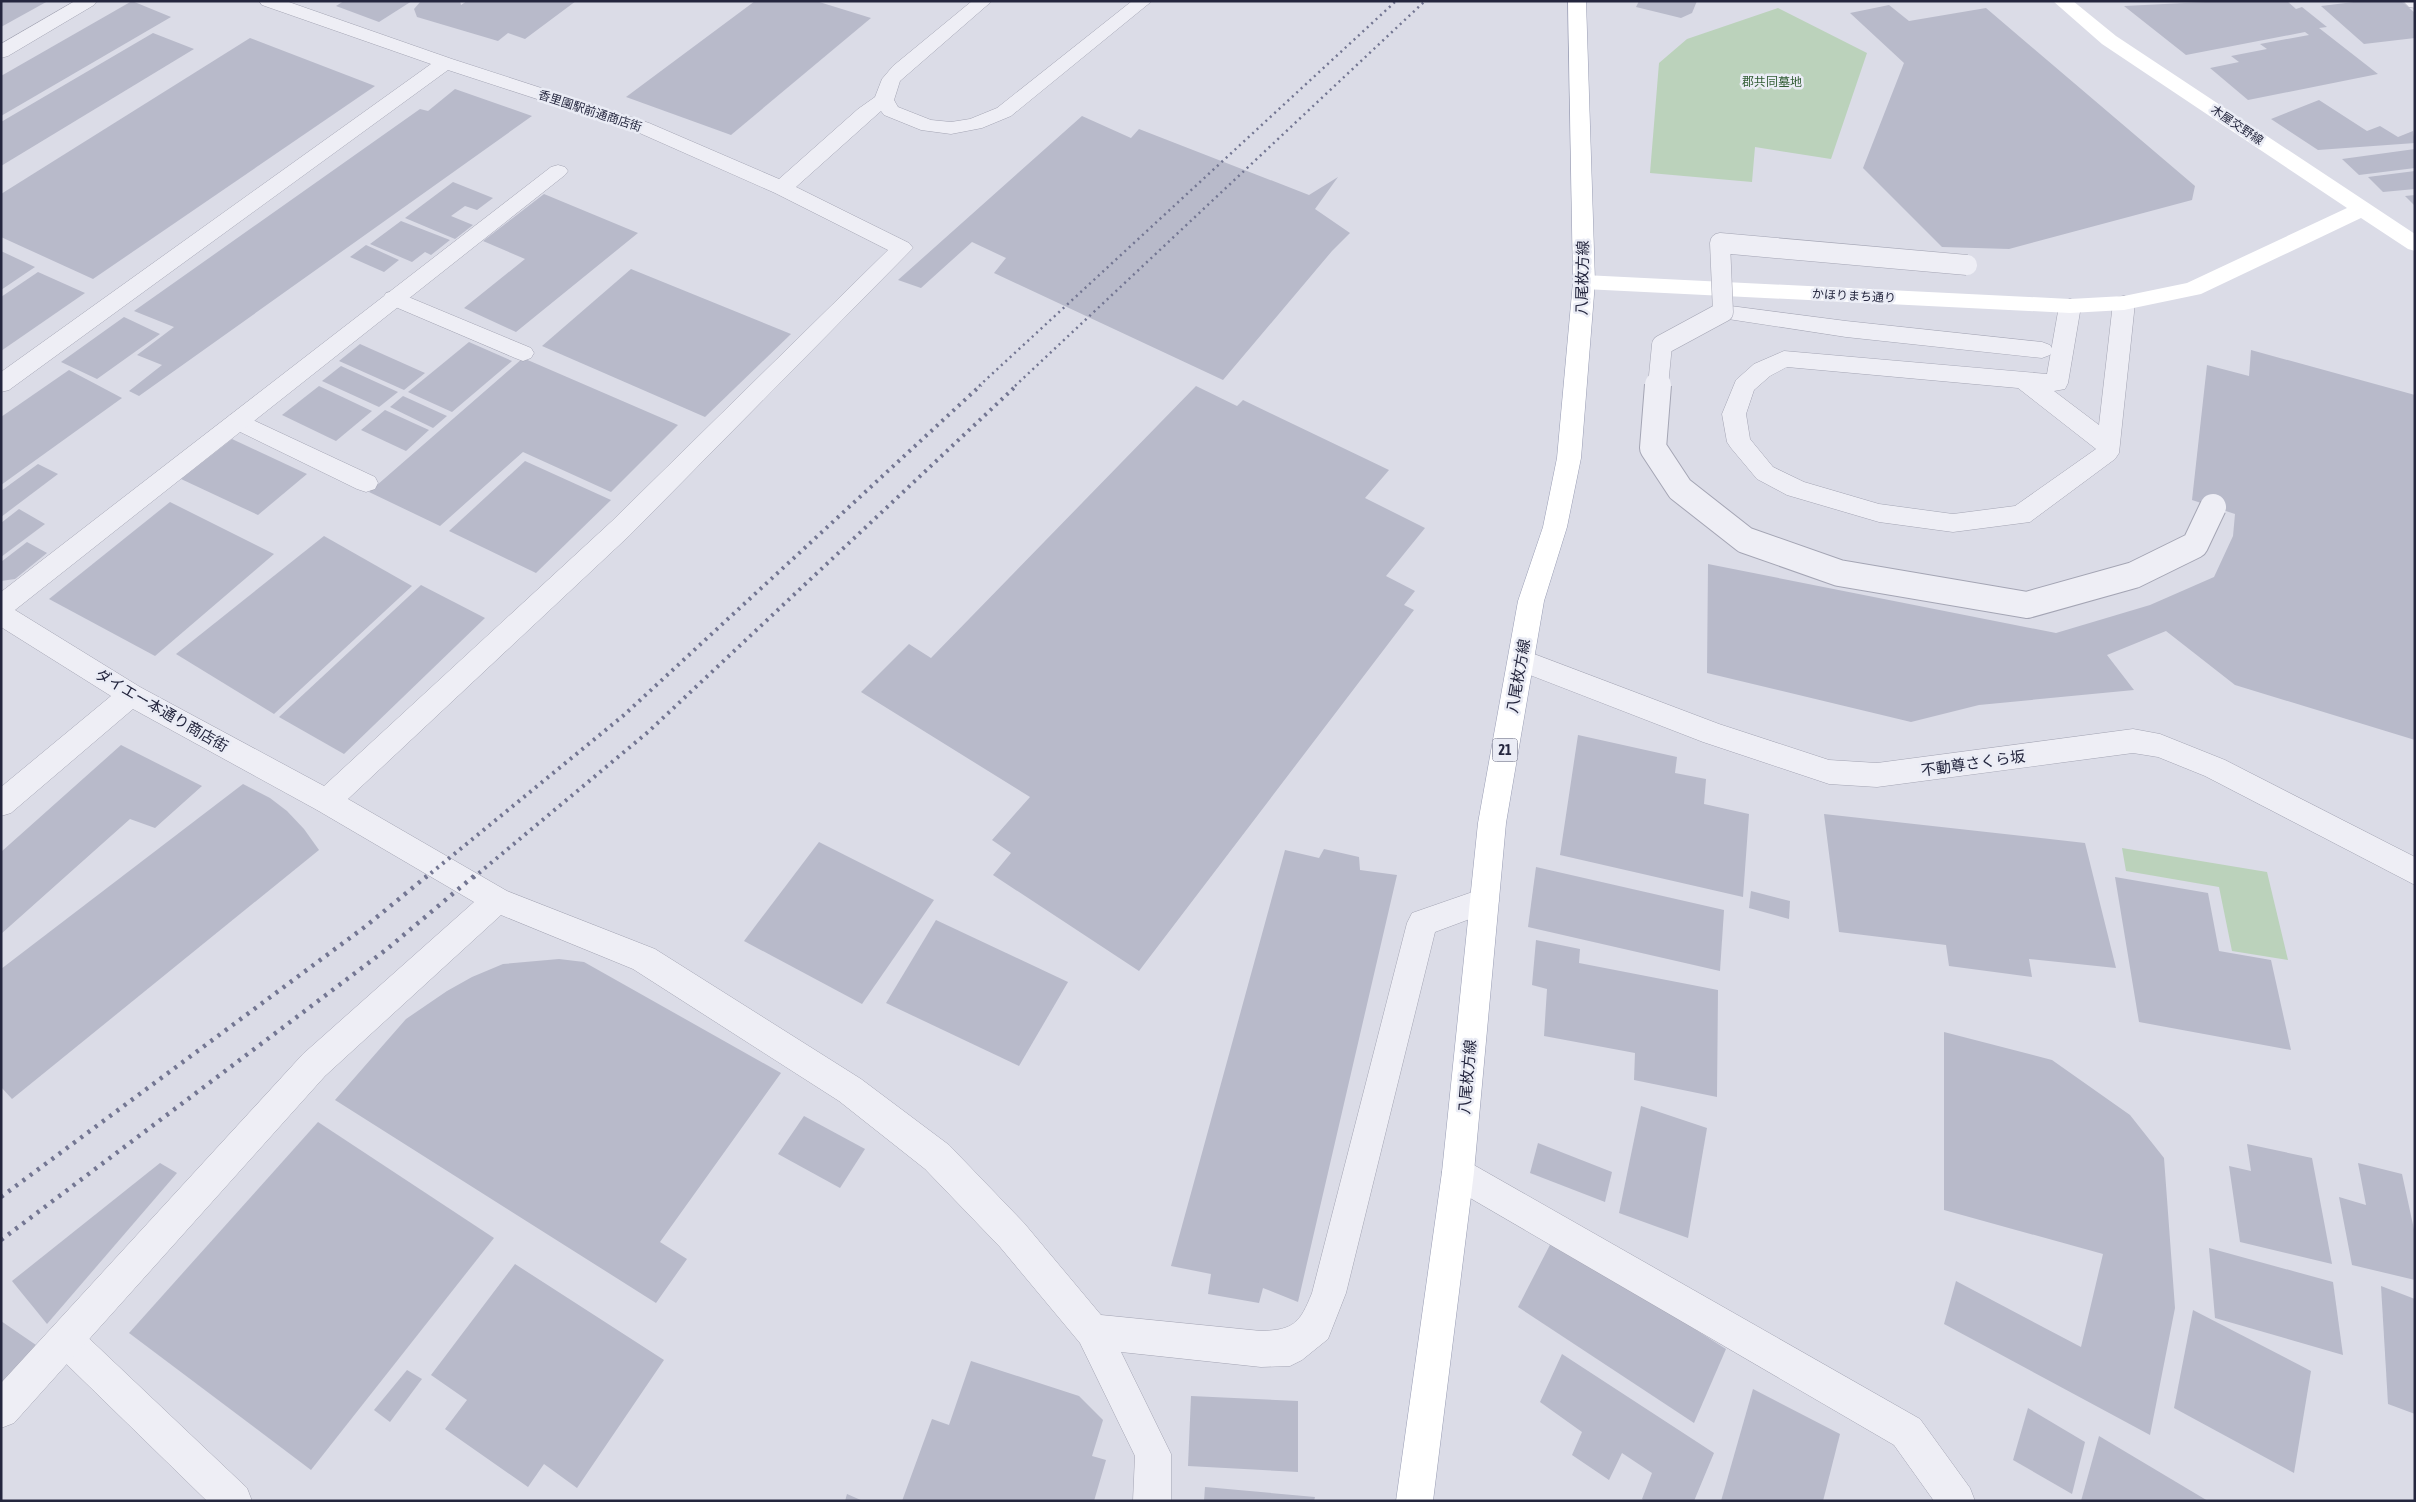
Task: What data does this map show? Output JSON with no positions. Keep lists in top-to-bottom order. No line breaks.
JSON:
{"streets":{"main road":["木屋交野線","八尾枚方線","かほりまち通り","21"],"street":["香里園駅前通商店街","ダイエー本通り商店街","不動尊さくら坂"]},"crossings":[["香里園駅前通商店街","ダイエー本通り商店街"],["木屋交野線","かほりまち通り"],["八尾枚方線","かほりまち通り"],["八尾枚方線","不動尊さくら坂"]],"parks":["郡共同墓地"]}
